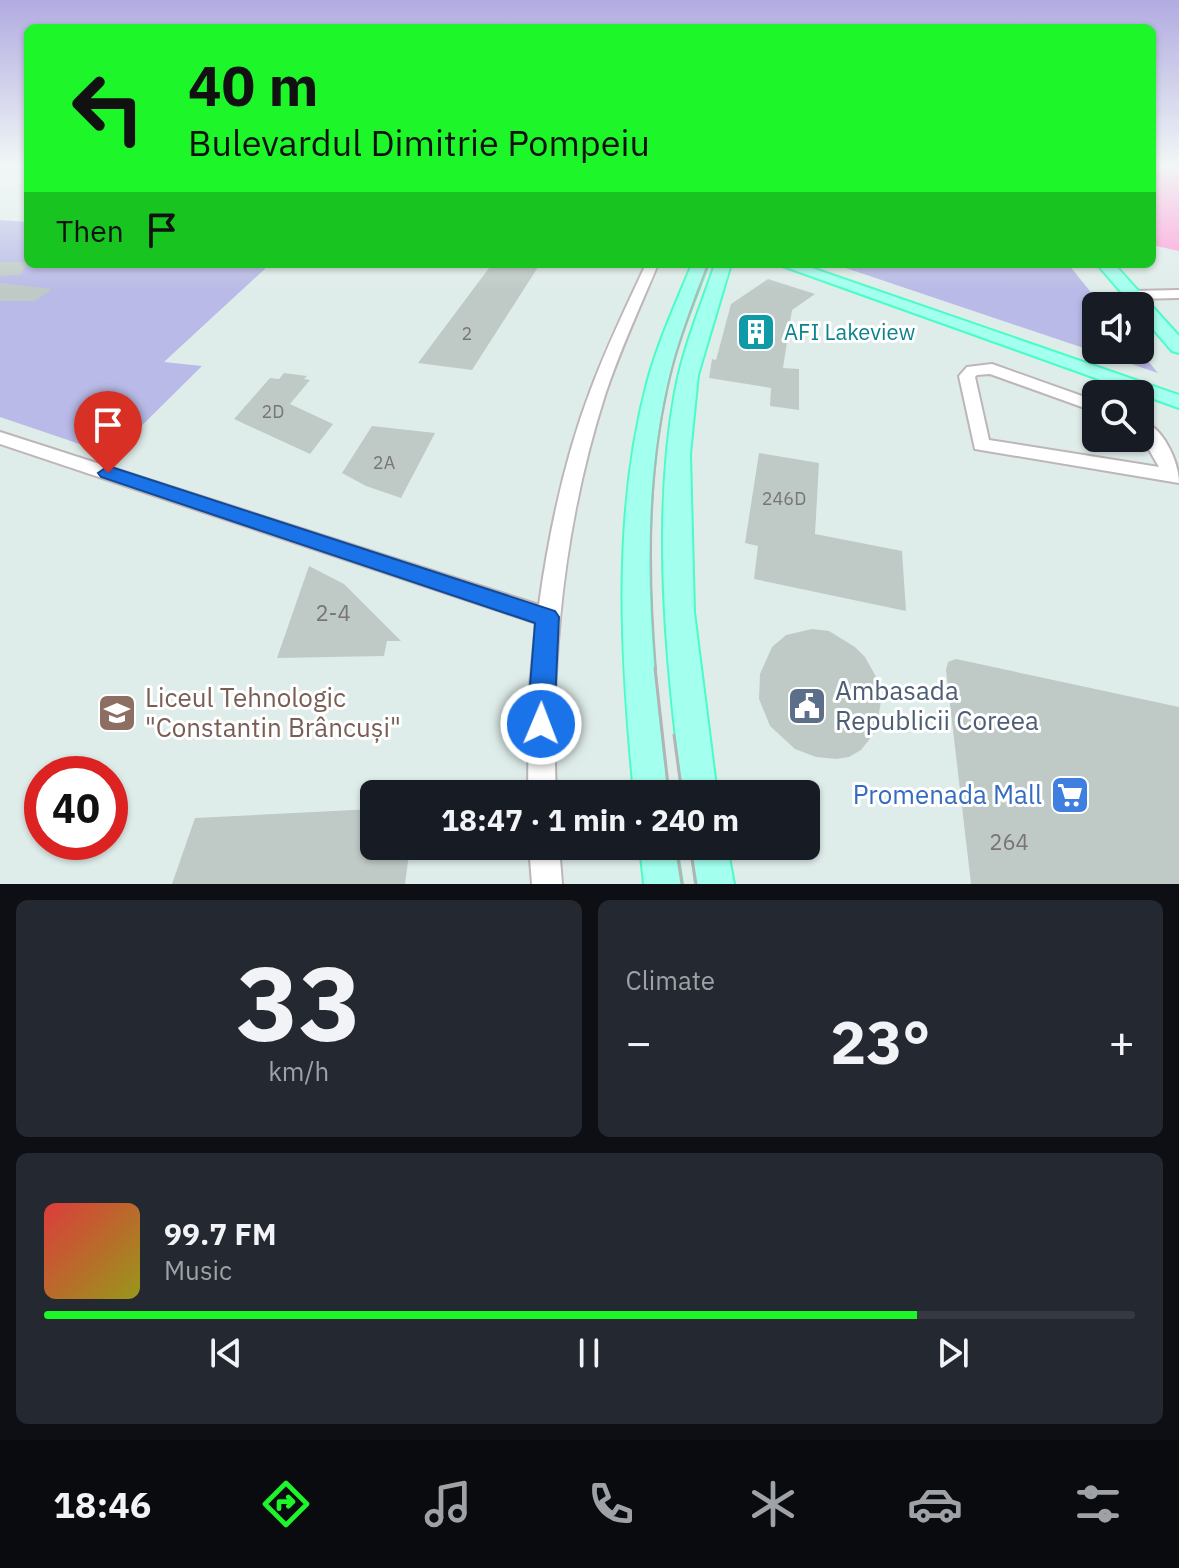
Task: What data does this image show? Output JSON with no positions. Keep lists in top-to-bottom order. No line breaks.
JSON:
{"places":{"building":["AFI Lakeview"],"public building":["Ambasada Republicii Coreea"],"school or university":["Liceul Tehnologic \"Constantin Brâncuși\""],"supermarket":["Promenada Mall"]},"house_numbers":["2","2D","2A","246D","2-4","264"],"page":{"turn":["40 m","Bulevardul Dimitrie Pompeiu"],"then":"Then","limit":"40","trip":"18:47 · 1 min · 240 m","tile":[["33","km/h"],"Climate"],"heat":["−","23°","+"],"song":["99.7 FM","Music"],"tabs":"18:46"}}
